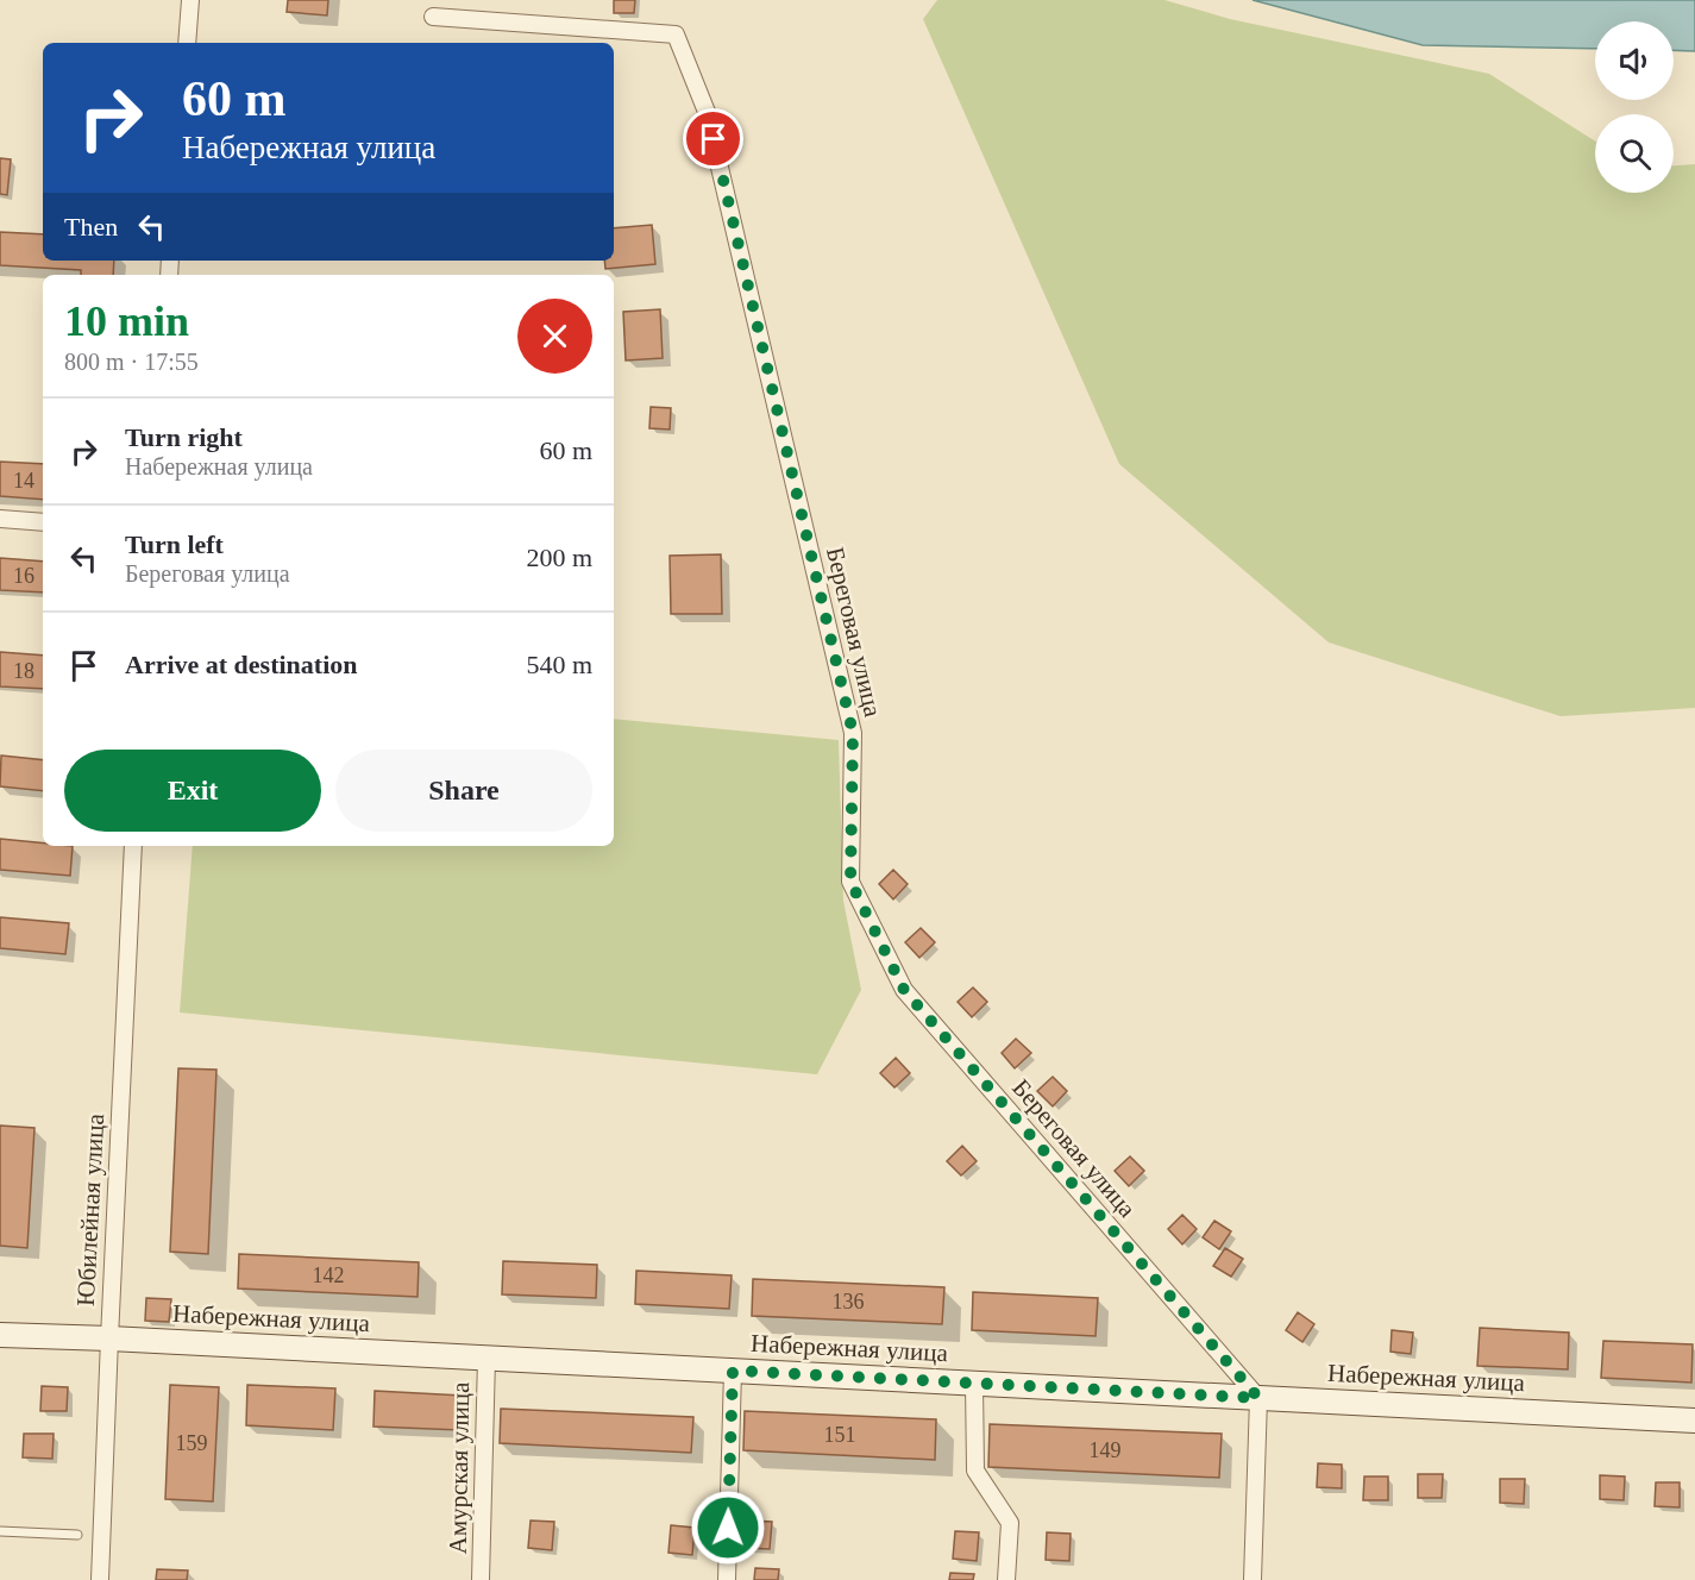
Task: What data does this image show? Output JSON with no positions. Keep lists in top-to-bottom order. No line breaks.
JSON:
{"streets":{"street":["Береговая улица","Юбилейная улица","Набережная улица","Амурская улица"]},"crossings":[["Береговая улица","Набережная улица"],["Юбилейная улица","Набережная улица"],["Набережная улица","Амурская улица"]],"house_numbers":["14","16","18","142","136","151","159","149"],"page":{"turn":["60 m","Набережная улица"],"then":"Then","heading":["10 min","800 m · 17:55"],"list":[{"name":"Turn right","note":"Набережная улица","value":"60 m"},{"name":"Turn left","note":"Береговая улица","value":"200 m"},{"name":"Arrive at destination","value":"540 m"}],"buttons":["Exit","Share"]}}
